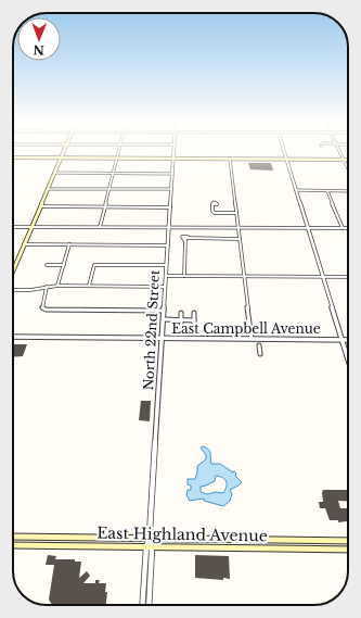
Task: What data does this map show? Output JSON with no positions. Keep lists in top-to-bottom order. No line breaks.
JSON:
{"streets":{"main road":["East Highland Avenue"],"street":["East Campbell Avenue","North 22nd Street"]},"crossings":[["East Campbell Avenue","North 22nd Street"],["North 22nd Street","East Highland Avenue"]],"north":"bottom"}
